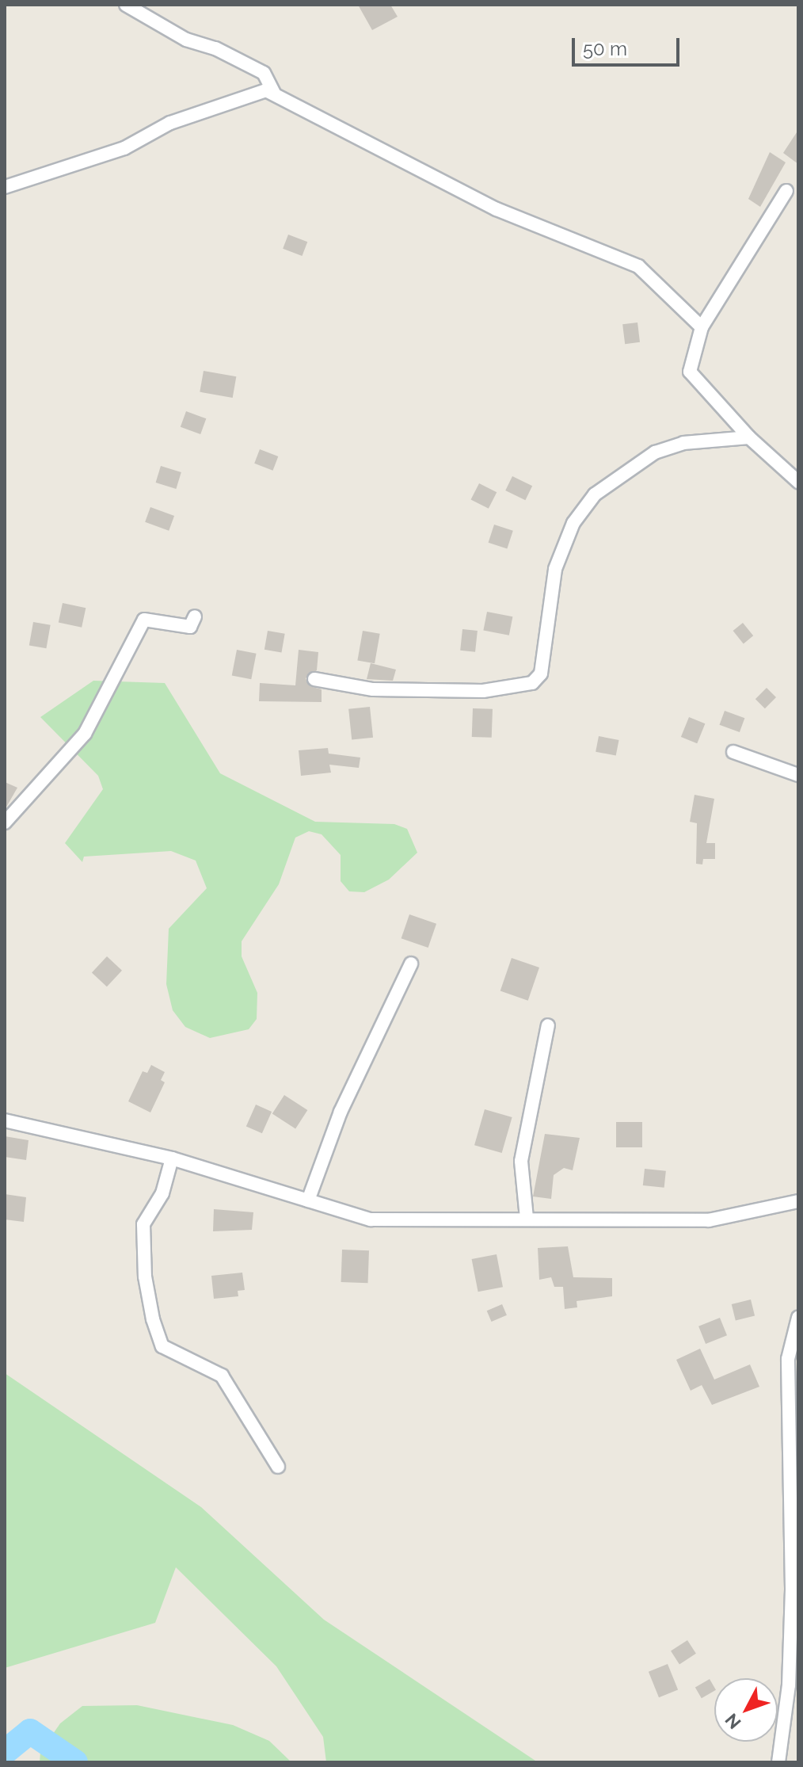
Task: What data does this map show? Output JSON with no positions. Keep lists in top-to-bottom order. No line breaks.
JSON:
{"scale_bar":"50 m","north":"bottom left"}
